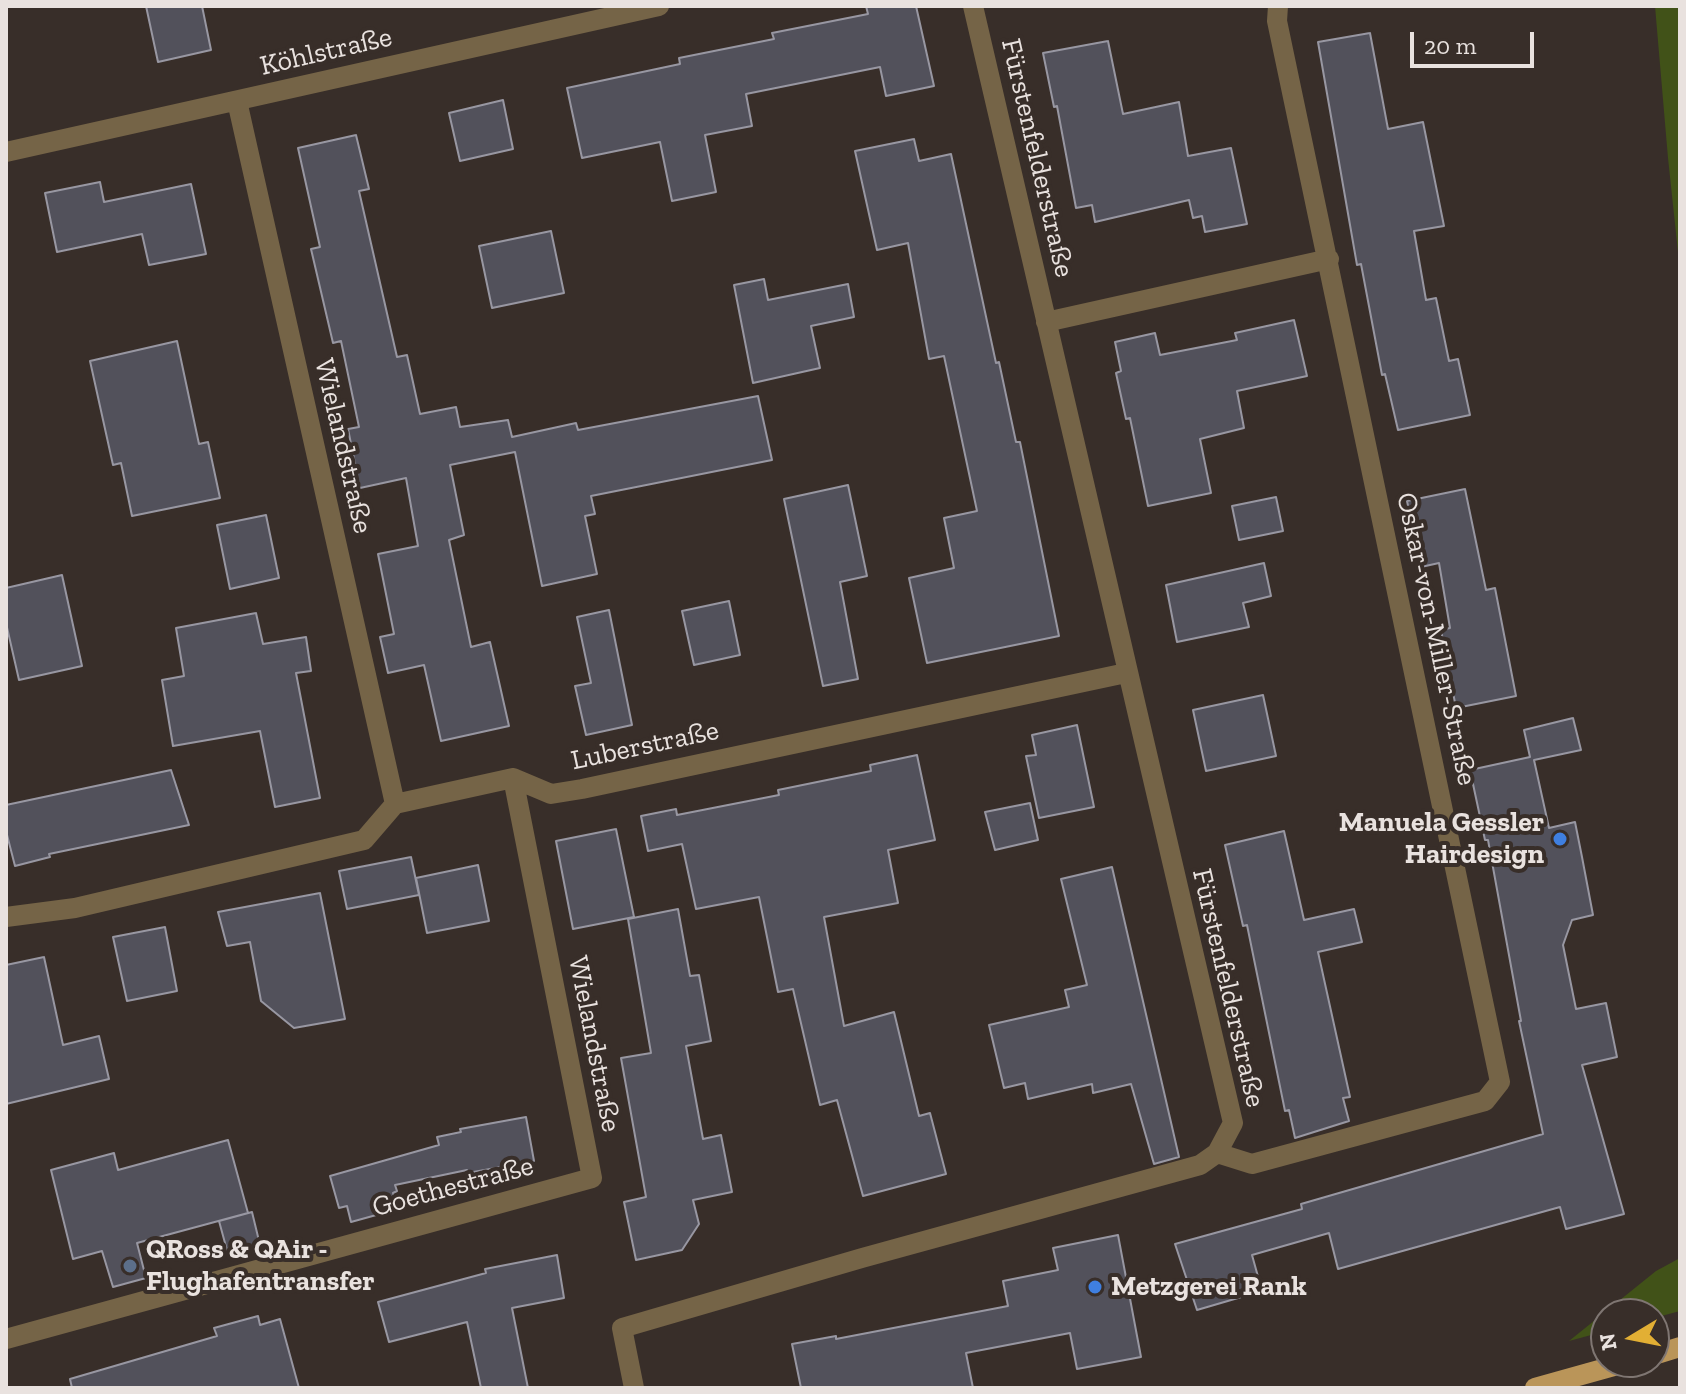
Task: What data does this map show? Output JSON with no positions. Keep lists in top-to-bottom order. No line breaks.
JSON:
{"streets":{"street":["Köhlstraße","Fürstenfelderstraße","Wielandstraße","Oskar-von-Miller-Straße","Luberstraße","Goethestraße"]},"crossings":[["Köhlstraße","Wielandstraße"],["Fürstenfelderstraße","Oskar-von-Miller-Straße"],["Fürstenfelderstraße","Luberstraße"],["Wielandstraße","Luberstraße"],["Wielandstraße","Goethestraße"]],"places":["Manuela Gessler Hairdesign","QRoss & QAir - Flughafentransfer","Metzgerei Rank"],"scale_bar":"20 m","north":"left"}
